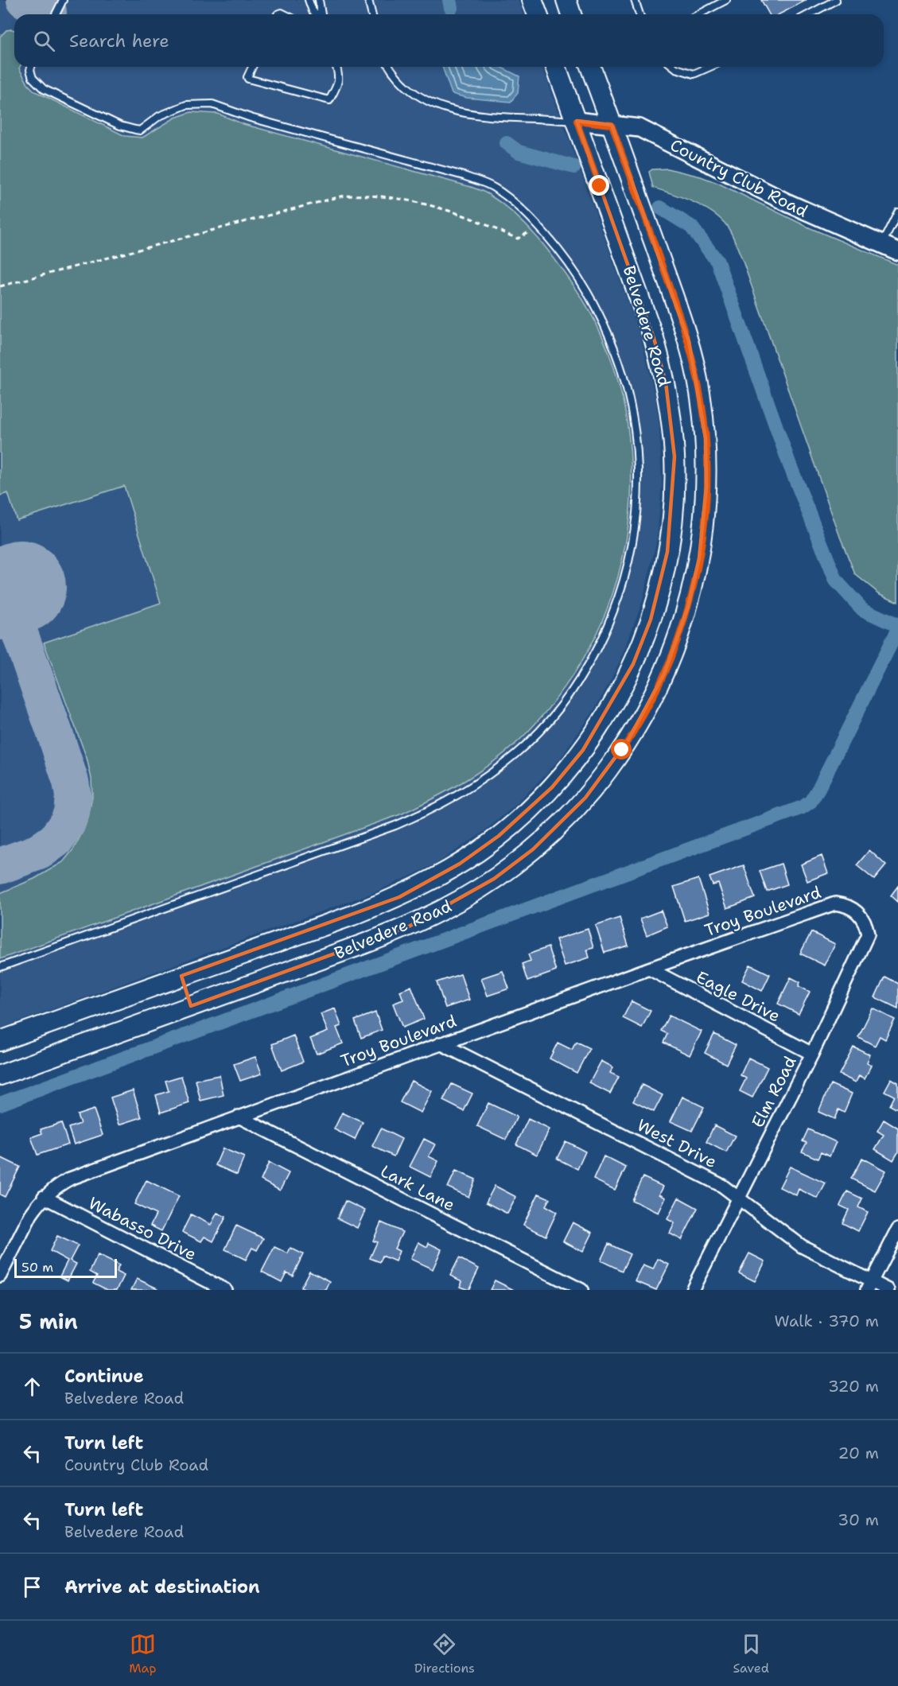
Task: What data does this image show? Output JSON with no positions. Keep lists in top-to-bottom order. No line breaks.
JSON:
{"streets":{"main road":["Belvedere Road"],"street":["Country Club Road","Troy Boulevard","Eagle Drive","Elm Road","West Drive","Lark Lane","Wabasso Drive"]},"crossings":[["Country Club Road","Belvedere Road"],["Troy Boulevard","Eagle Drive"],["Troy Boulevard","Elm Road"],["Troy Boulevard","West Drive"],["Troy Boulevard","Lark Lane"],["Troy Boulevard","Wabasso Drive"],["Eagle Drive","Elm Road"],["Elm Road","West Drive"]],"scale_bar":"50 m","page":{"search":"Search here","scale":"50 m","heading":["5 min","Walk · 370 m"],"list":[["Continue","Belvedere Road","320 m"],["Turn left","Country Club Road","20 m"],["Turn left","Belvedere Road","30 m"],"Arrive at destination"],"nav":["Map","Directions","Saved"]}}
